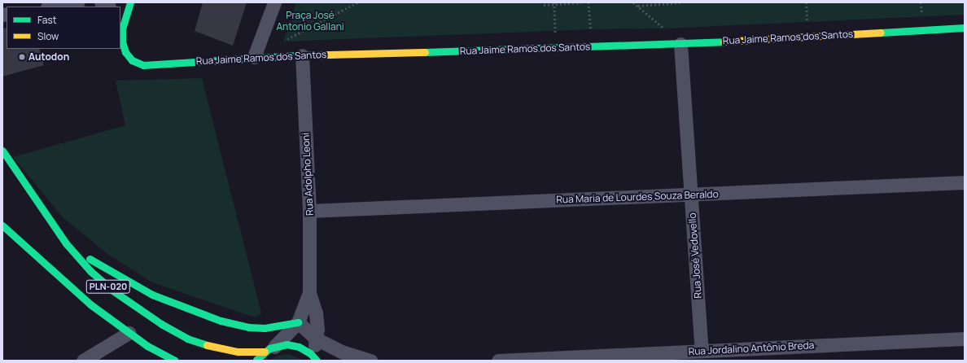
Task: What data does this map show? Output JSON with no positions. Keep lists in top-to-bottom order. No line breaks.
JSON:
{"streets":{"street":["Rua Jaime Ramos dos Santos","Rua Adolpho Leoni","Rua Maria de Lourdes Souza Beraldo","Rua José Vedovello","PLN-020","Rua Jordalino Antônio Breda"]},"crossings":[["Rua Jaime Ramos dos Santos","Rua Adolpho Leoni"],["Rua Jaime Ramos dos Santos","Rua José Vedovello"],["Rua Adolpho Leoni","Rua Maria de Lourdes Souza Beraldo"],["Rua Adolpho Leoni","PLN-020"],["Rua Maria de Lourdes Souza Beraldo","Rua José Vedovello"],["Rua José Vedovello","Rua Jordalino Antônio Breda"]],"parks":["Praça José Antonio Gallani"],"places":["Autodon"],"legend":["Fast","Slow"]}
